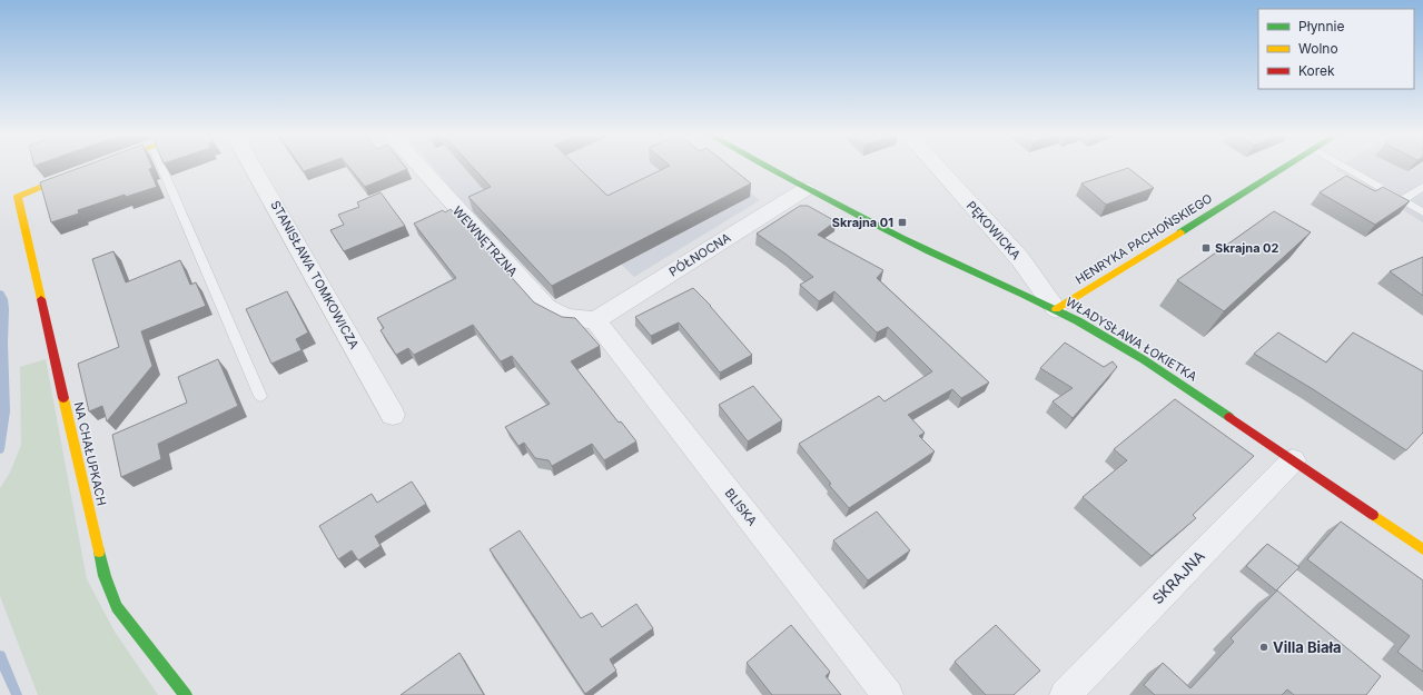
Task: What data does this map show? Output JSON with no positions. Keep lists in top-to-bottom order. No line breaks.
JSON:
{"streets":{"street":["PĘKOWICKA","HENRYKA PACHOŃSKIEGO","WEWNĘTRZNA","PÓŁNOCNA","STANISŁAWA TOMKOWICZA","WŁADYSŁAWA ŁOKIETKA","NA CHAŁUPKACH","BLISKA","SKRAJNA"]},"crossings":[["PĘKOWICKA","HENRYKA PACHOŃSKIEGO"],["PĘKOWICKA","WŁADYSŁAWA ŁOKIETKA"],["HENRYKA PACHOŃSKIEGO","WŁADYSŁAWA ŁOKIETKA"],["WEWNĘTRZNA","PÓŁNOCNA"],["WEWNĘTRZNA","BLISKA"],["PÓŁNOCNA","WŁADYSŁAWA ŁOKIETKA"],["PÓŁNOCNA","BLISKA"],["WŁADYSŁAWA ŁOKIETKA","SKRAJNA"]],"places":{"transit":["Skrajna 01","Skrajna 02"],"other":["Villa Biała"]},"legend":["Płynnie","Wolno","Korek"]}
